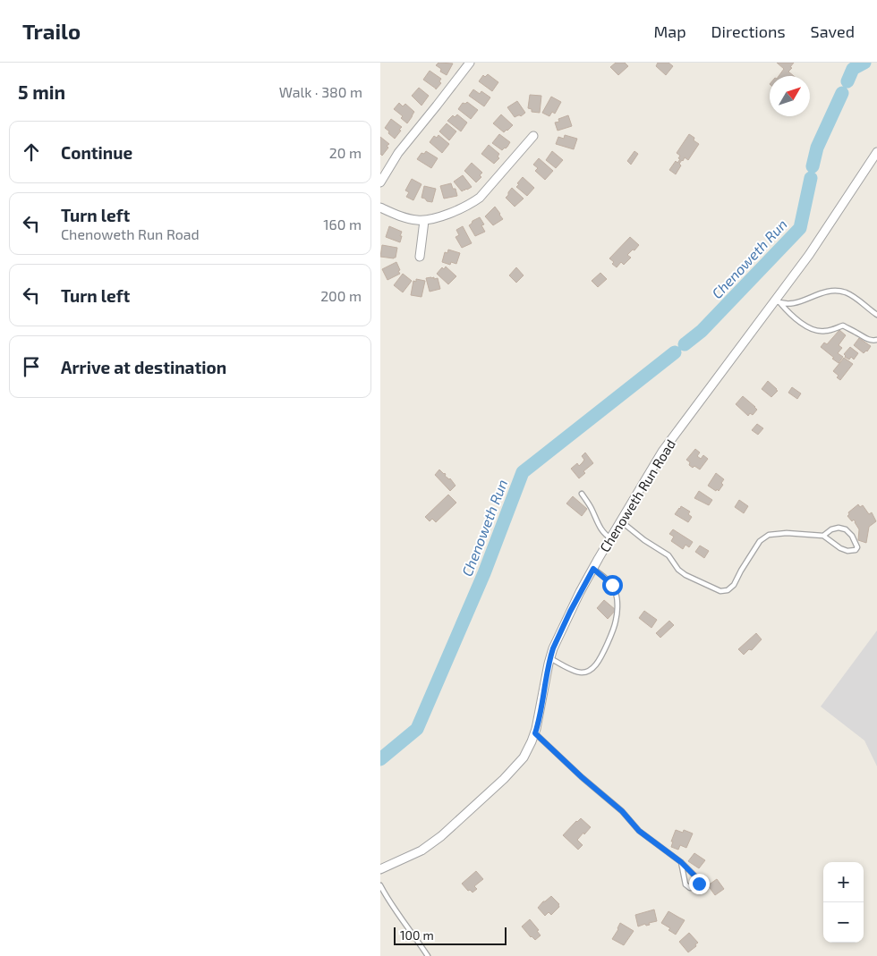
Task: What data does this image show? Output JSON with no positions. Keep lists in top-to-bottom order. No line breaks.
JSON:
{"streets":{"street":["Chenoweth Run Road"]},"water":["Chenoweth Run"],"scale_bar":"100 m","north":"top right","page":{"header":"Trailo","nav":["Map","Directions","Saved"],"heading":["5 min","Walk · 380 m"],"list":[["Continue","20 m"],["Turn left","Chenoweth Run Road","160 m"],["Turn left","200 m"],"Arrive at destination"],"map_buttons":["+","−"],"scale":"100 m"}}
